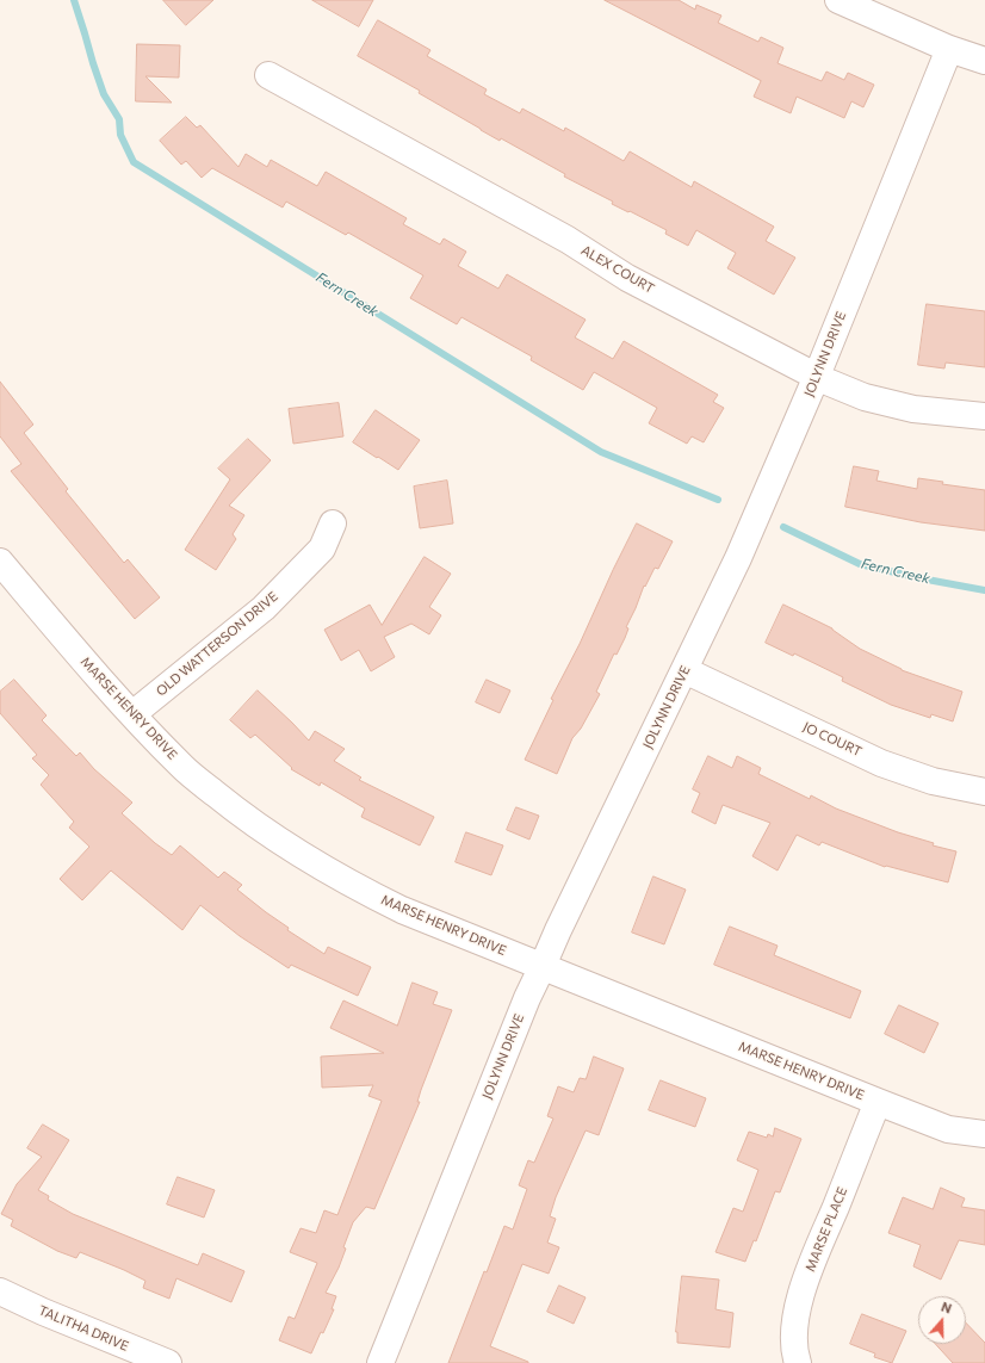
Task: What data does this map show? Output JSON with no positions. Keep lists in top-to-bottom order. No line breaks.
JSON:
{"streets":{"street":["ALEX COURT","JOLYNN DRIVE","OLD WATTERSON DRIVE","MARSE HENRY DRIVE","JO COURT","MARSE PLACE","TALITHA DRIVE"]},"crossings":[["ALEX COURT","JOLYNN DRIVE"],["JOLYNN DRIVE","MARSE HENRY DRIVE"],["JOLYNN DRIVE","JO COURT"],["OLD WATTERSON DRIVE","MARSE HENRY DRIVE"],["MARSE HENRY DRIVE","MARSE PLACE"]],"water":["Fern Creek"],"north":"top"}
